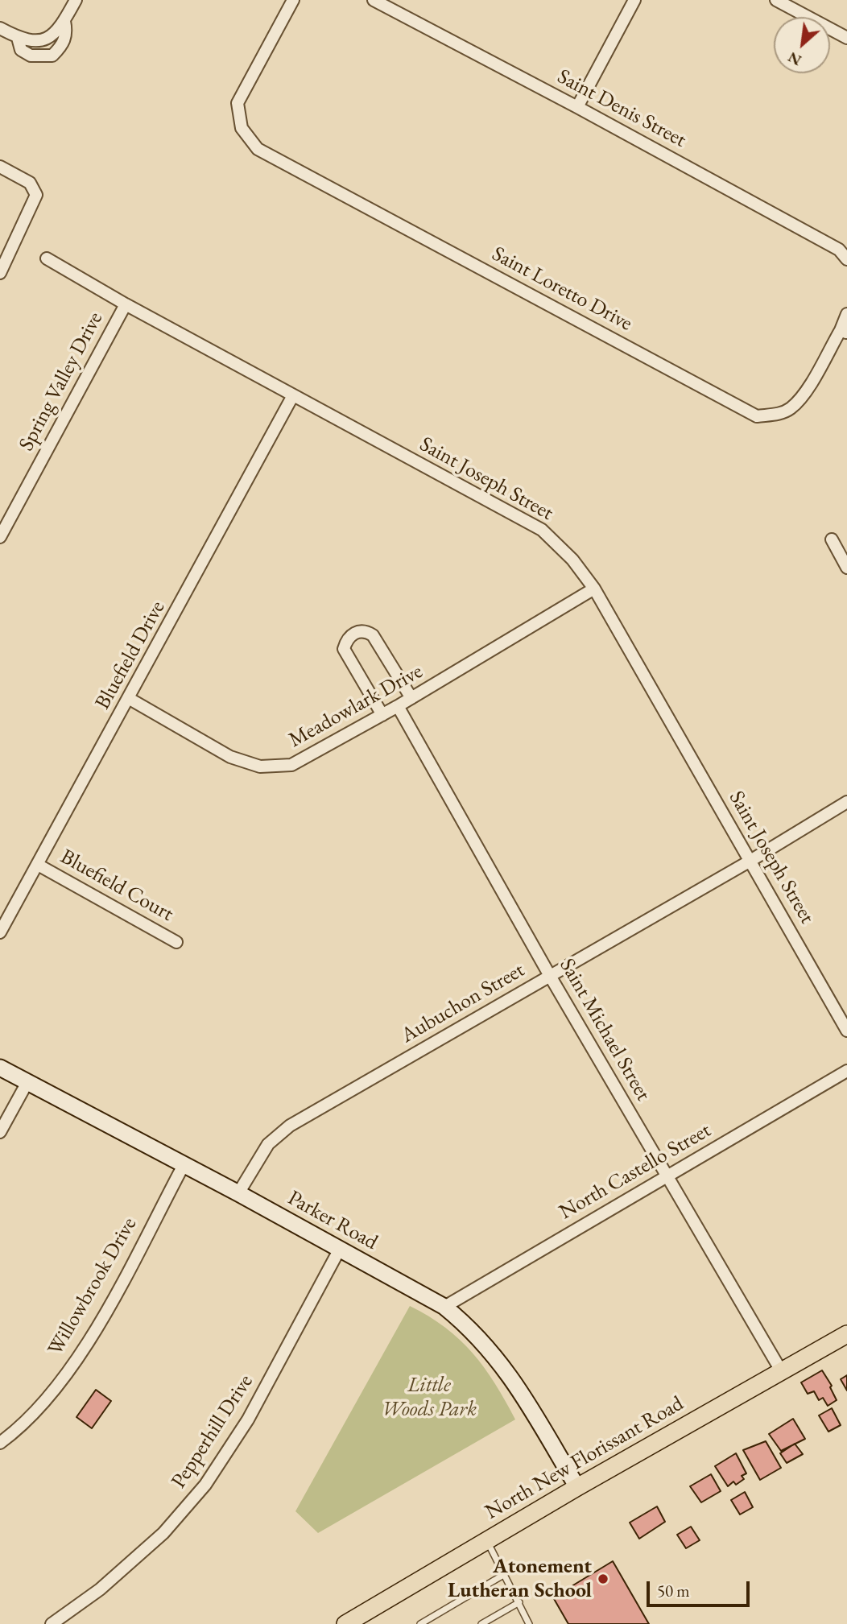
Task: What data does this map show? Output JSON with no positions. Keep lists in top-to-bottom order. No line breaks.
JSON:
{"streets":{"main road":["Parker Road","North New Florissant Road"],"street":["Saint Denis Street","Saint Loretto Drive","Spring Valley Drive","Saint Joseph Street","Bluefield Drive","Meadowlark Drive","Bluefield Court","Aubuchon Street","Saint Michael Street","North Castello Street","Willowbrook Drive","Pepperhill Drive"]},"crossings":[["Spring Valley Drive","Saint Joseph Street"],["Saint Joseph Street","Bluefield Drive"],["Saint Joseph Street","Meadowlark Drive"],["Saint Joseph Street","Aubuchon Street"],["Bluefield Drive","Meadowlark Drive"],["Bluefield Drive","Bluefield Court"],["Meadowlark Drive","Saint Michael Street"],["Aubuchon Street","Saint Michael Street"],["Aubuchon Street","Parker Road"],["Saint Michael Street","North Castello Street"],["Saint Michael Street","North New Florissant Road"],["North Castello Street","Parker Road"],["Parker Road","Willowbrook Drive"],["Parker Road","Pepperhill Drive"],["Parker Road","North New Florissant Road"]],"parks":["Little Woods Park"],"places":["Atonement Lutheran School"],"scale_bar":"50 m","north":"bottom left"}
